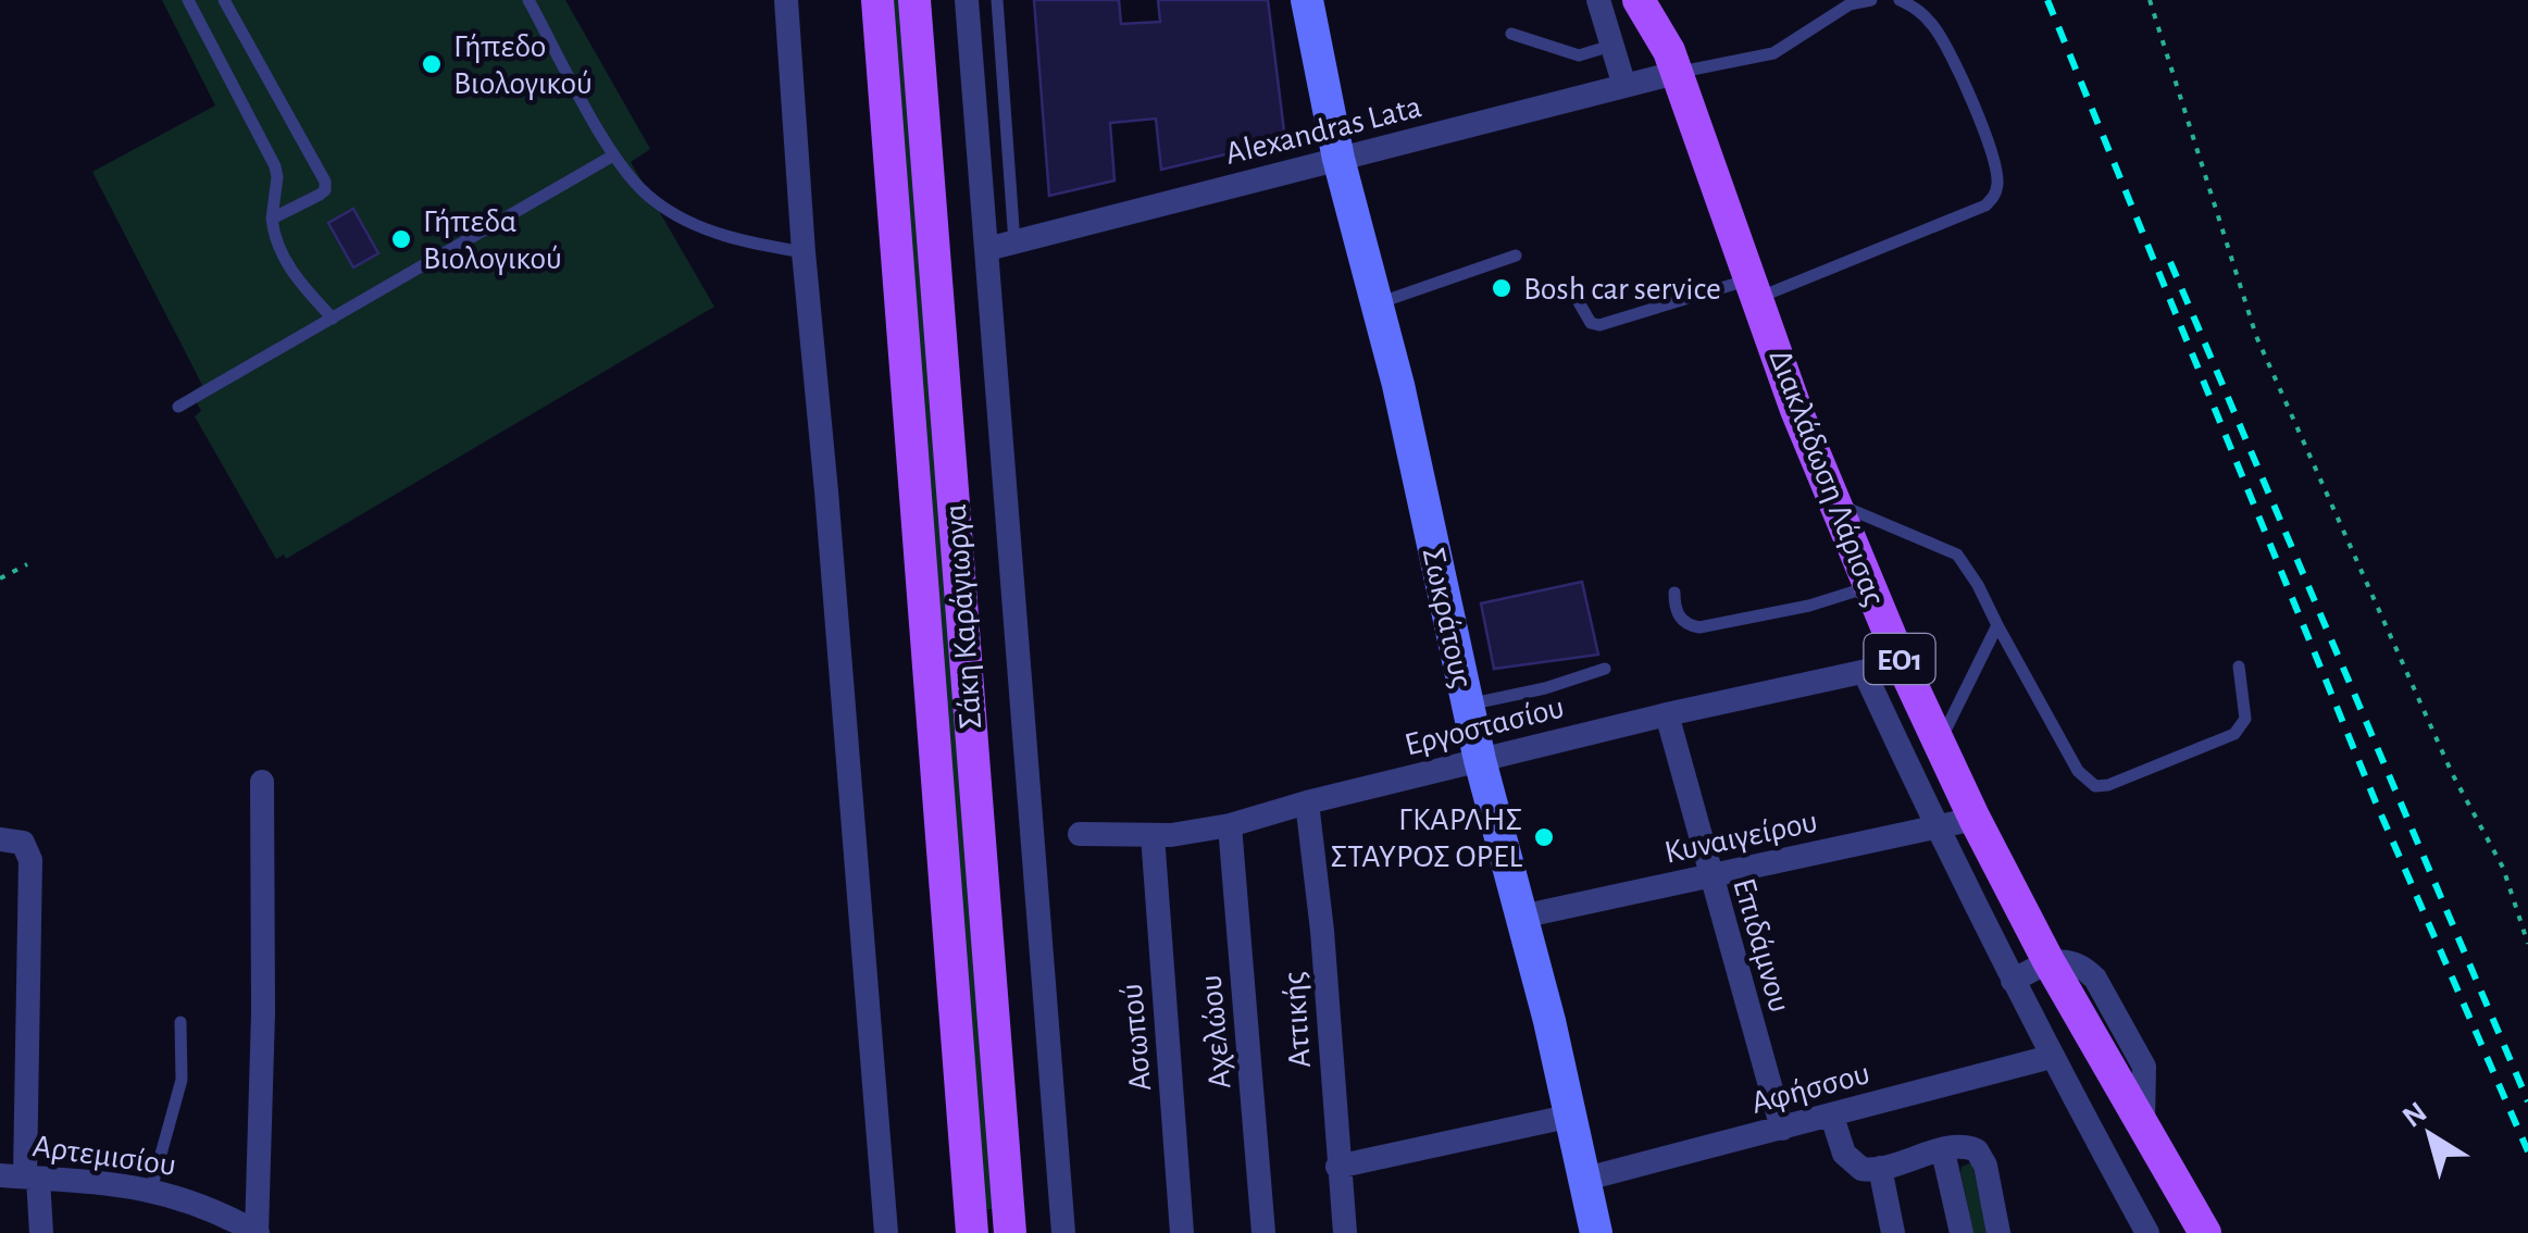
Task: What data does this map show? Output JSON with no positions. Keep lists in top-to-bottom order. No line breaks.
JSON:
{"streets":{"main road":["Διακλάδωση Λάρισας","Σάκη Καράγιωργα","Σωκράτους","ΕΟ1"],"street":["Alexandras Lata","Εργοστασίου","Κυναιγείρου","Επιδάμνου","Αττικής","Αχελώου","Ασωπού","Αφήσσου","Αρτεμισίου"]},"crossings":[["Alexandras Lata","Διακλάδωση Λάρισας"],["Alexandras Lata","Σωκράτους"],["Διακλάδωση Λάρισας","Εργοστασίου"],["Διακλάδωση Λάρισας","Κυναιγείρου"],["Σωκράτους","Εργοστασίου"],["Σωκράτους","Κυναιγείρου"],["Σωκράτους","Αφήσσου"],["Εργοστασίου","Επιδάμνου"],["Εργοστασίου","Αττικής"],["Εργοστασίου","Αχελώου"],["Εργοστασίου","Ασωπού"],["Κυναιγείρου","Επιδάμνου"],["Επιδάμνου","Αφήσσου"]],"places":["Γήπεδο Βιολογικού","Γήπεδα Βιολογικού","Bosh car service","ΓΚΑΡΛΗΣ ΣΤΑΥΡΟΣ OPEL"],"north":"top left"}
